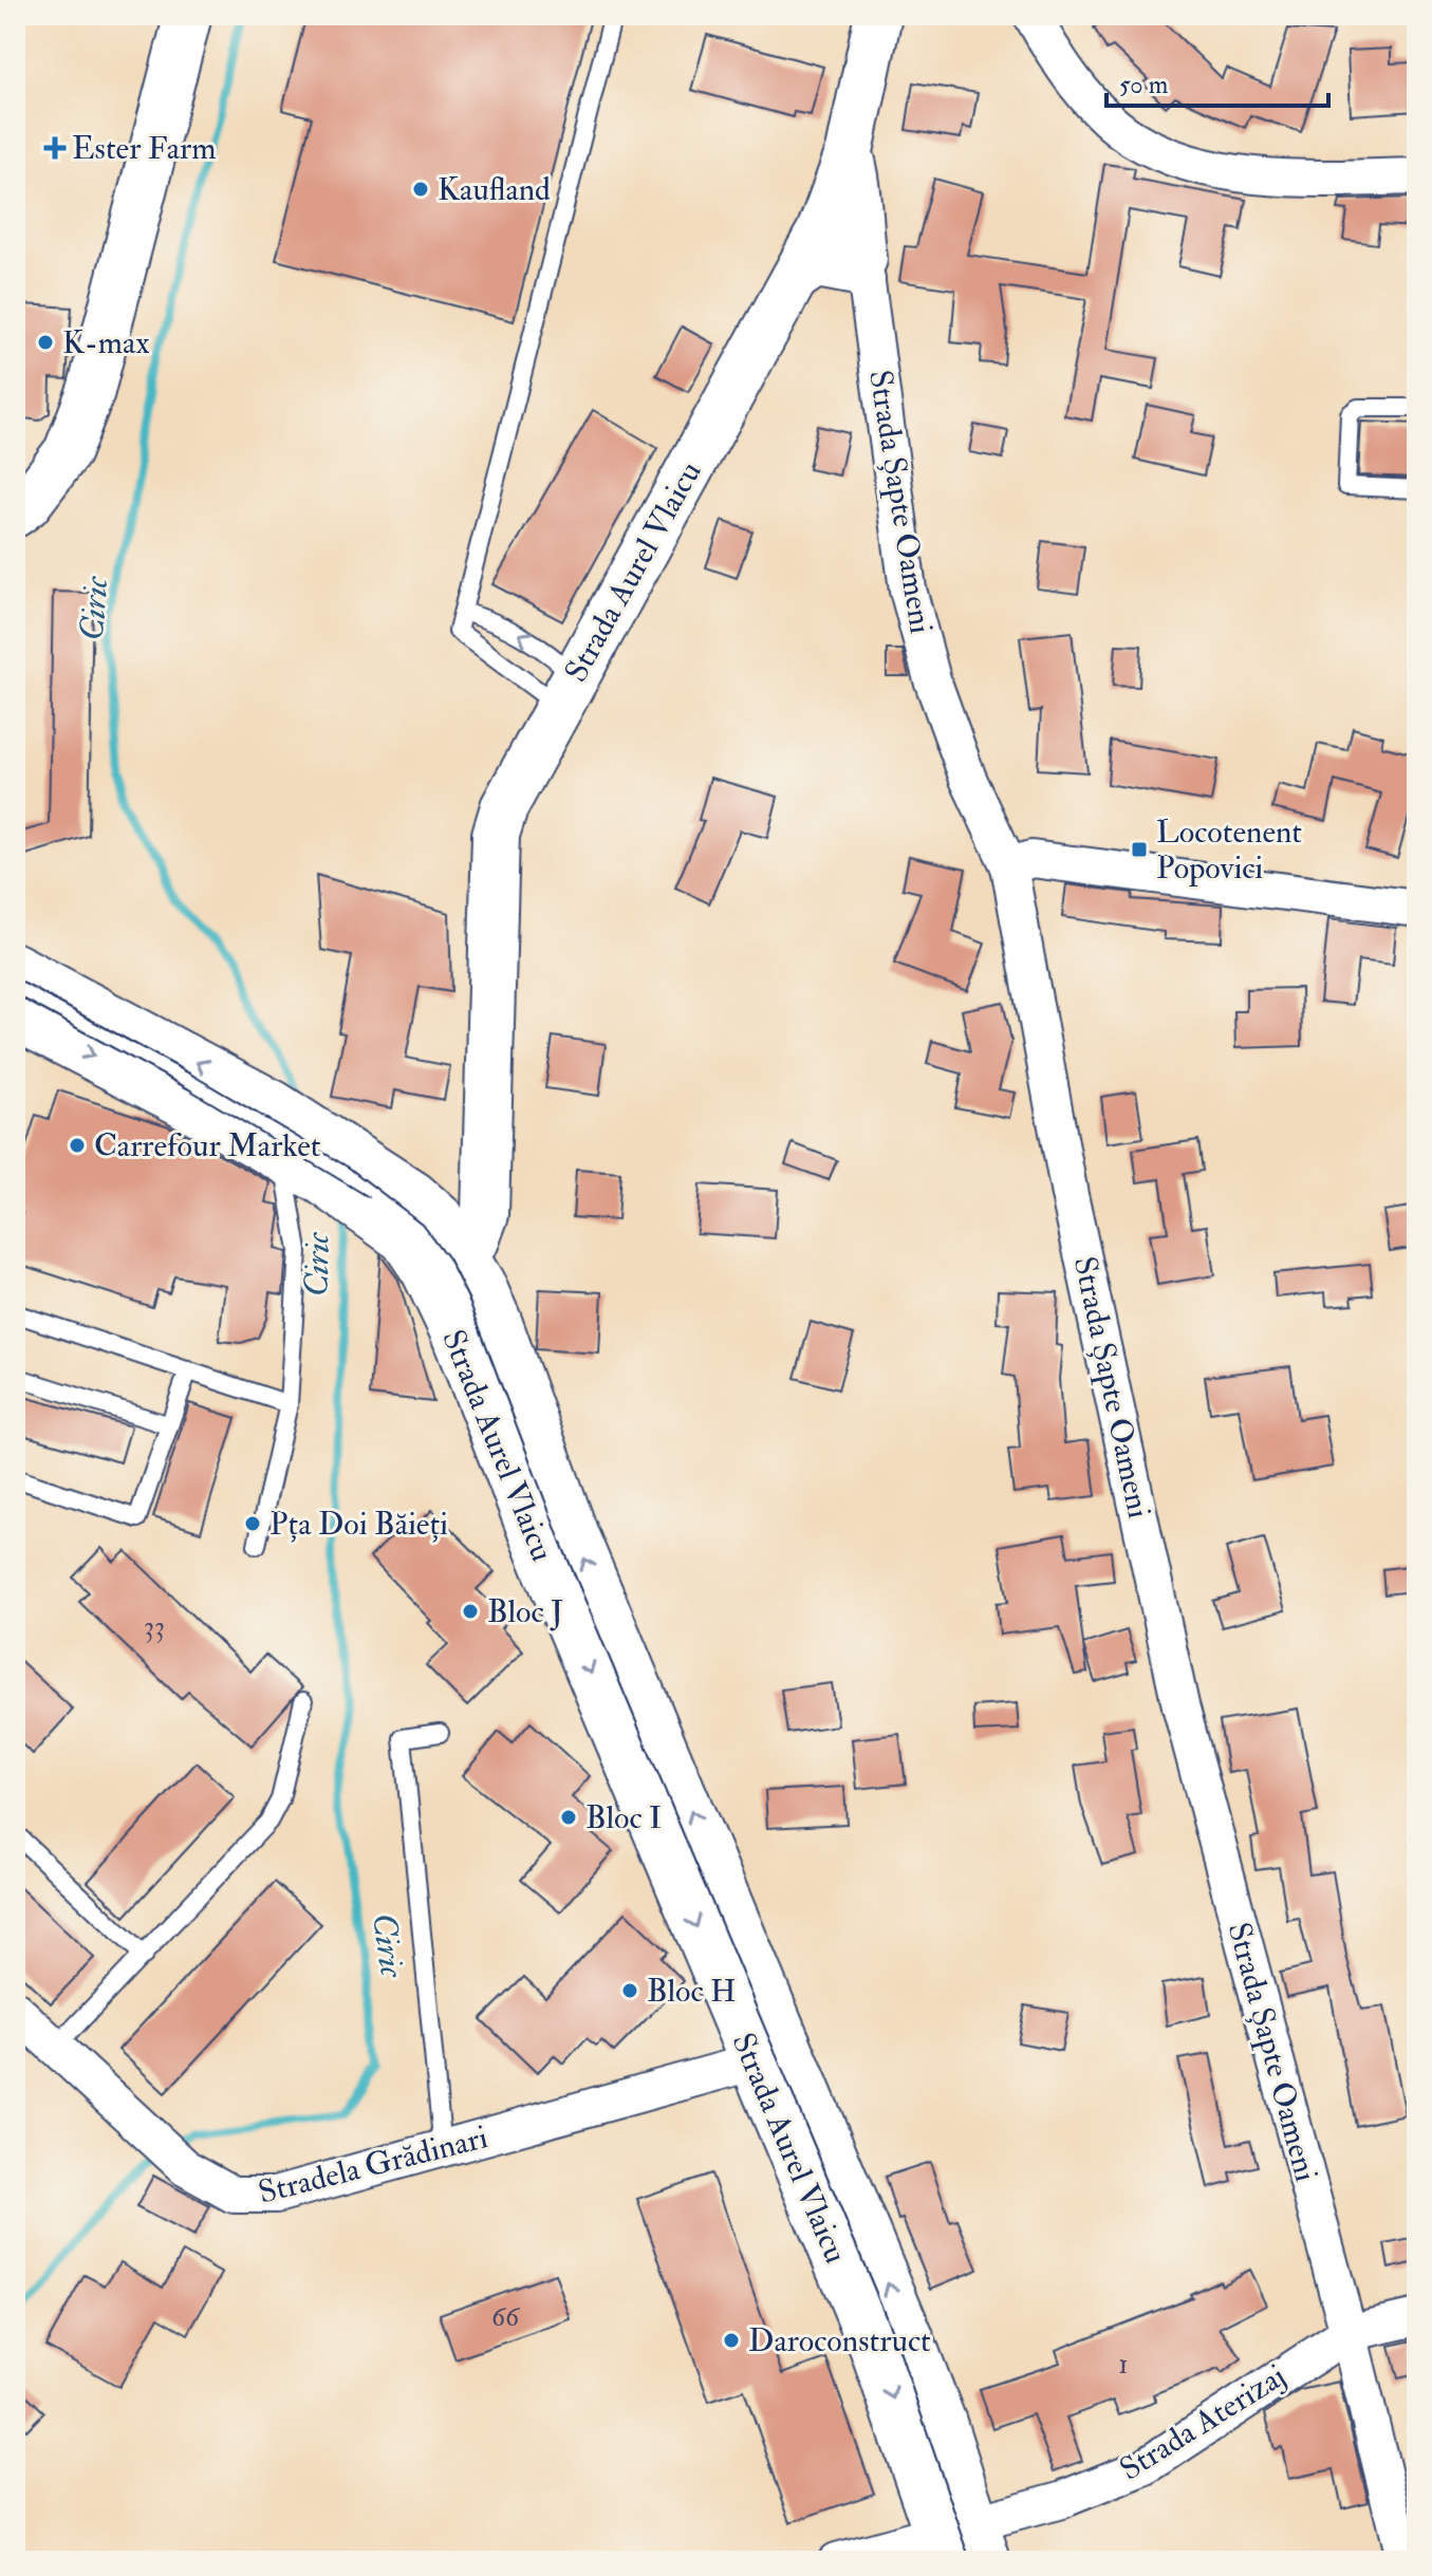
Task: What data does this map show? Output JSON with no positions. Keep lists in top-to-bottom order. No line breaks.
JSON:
{"streets":{"main road":["Strada Aurel Vlaicu"],"street":["Strada Șapte Oameni","Stradela Grădinari","Strada Aterizaj"]},"crossings":[["Strada Șapte Oameni","Strada Aterizaj"],["Strada Aurel Vlaicu","Stradela Grădinari"],["Strada Aurel Vlaicu","Strada Aterizaj"]],"water":["Ciric"],"places":{"health":["Ester Farm"],"other":["Kaufland","K-max","Carrefour Market","Pța Doi Băieți","Bloc J","Bloc I","Bloc H","Daroconstruct"],"transit":["Locotenent Popovici"]},"house_numbers":["33","66","1"],"scale_bar":"50 m"}
